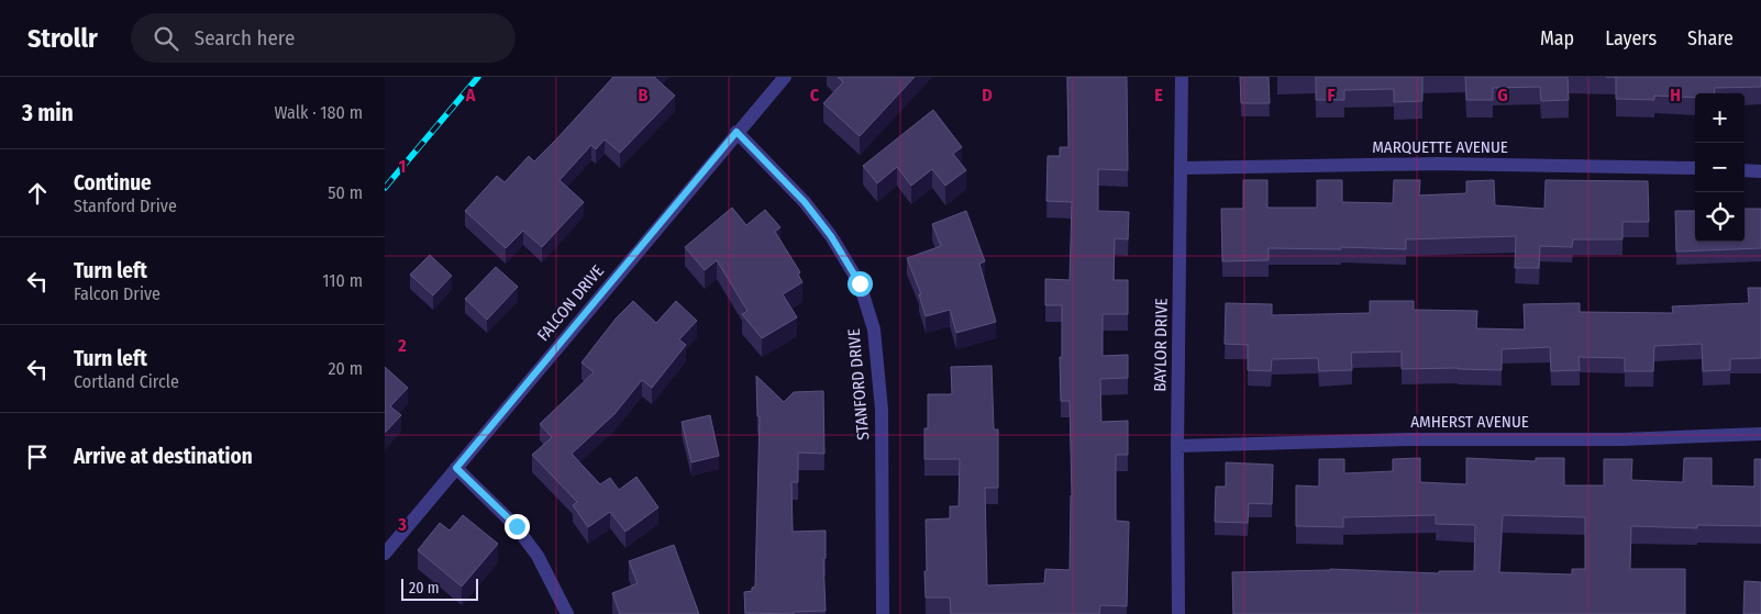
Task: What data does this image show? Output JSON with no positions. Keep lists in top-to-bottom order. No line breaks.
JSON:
{"streets":{"street":["MARQUETTE AVENUE","FALCON DRIVE","BAYLOR DRIVE","STANFORD DRIVE","AMHERST AVENUE"]},"crossings":[["MARQUETTE AVENUE","BAYLOR DRIVE"],["FALCON DRIVE","STANFORD DRIVE"],["BAYLOR DRIVE","AMHERST AVENUE"]],"scale_bar":"20 m","page":{"header":"Strollr","search":"Search here","nav":["Map","Layers","Share"],"heading":["3 min","Walk · 180 m"],"map_buttons":["+","−"],"list":[["Continue","Stanford Drive","50 m"],["Turn left","Falcon Drive","110 m"],["Turn left","Cortland Circle","20 m"],"Arrive at destination"],"scale":"20 m"},"grid":{"columns":["A","B","C","D","E","F","G","H"],"rows":["1","2","3"]}}
